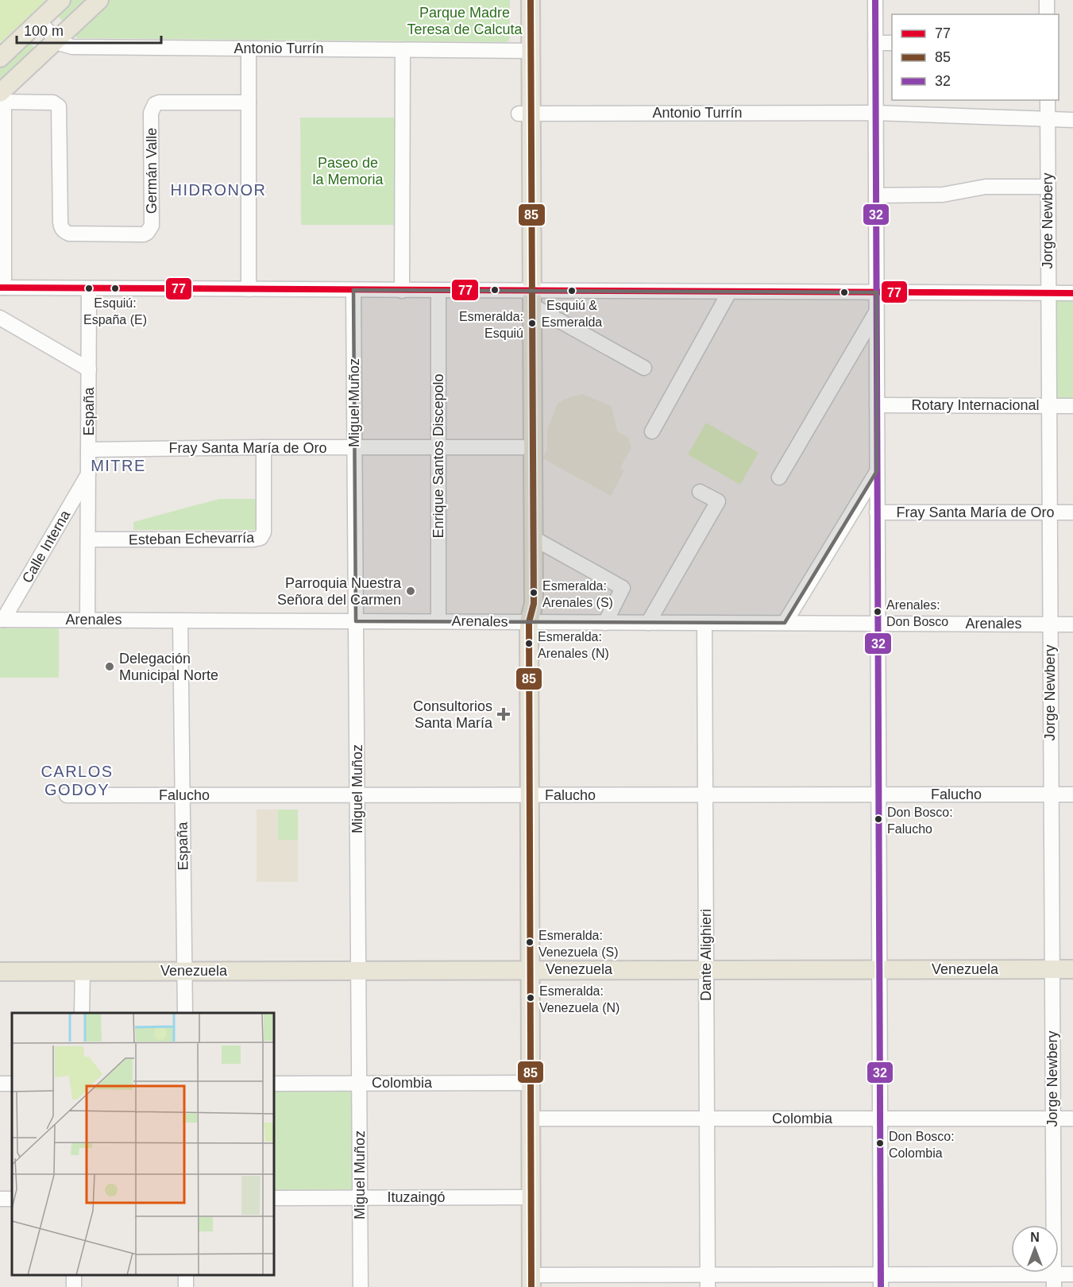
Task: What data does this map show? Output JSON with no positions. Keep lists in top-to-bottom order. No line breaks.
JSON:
{"streets":{"main road":["Venezuela"],"street":["Antonio Turrín","Germán Valle","Jorge Newbery","Miguel Muñoz","Rotary Internacional","España","Fray Santa María de Oro","Enrique Santos Discepolo","Esteban Echevarría","Calle Interna","Arenales","Falucho","Dante Alighieri","Colombia","Ituzaingó"]},"crossings":[["Antonio Turrín","Jorge Newbery"],["Jorge Newbery","Rotary Internacional"],["Jorge Newbery","Fray Santa María de Oro"],["Jorge Newbery","Arenales"],["Jorge Newbery","Falucho"],["Jorge Newbery","Venezuela"],["Jorge Newbery","Colombia"],["Miguel Muñoz","Fray Santa María de Oro"],["Miguel Muñoz","Arenales"],["Miguel Muñoz","Falucho"],["Miguel Muñoz","Venezuela"],["Miguel Muñoz","Colombia"],["Miguel Muñoz","Ituzaingó"],["España","Fray Santa María de Oro"],["España","Esteban Echevarría"],["España","Calle Interna"],["España","Arenales"],["España","Falucho"],["España","Venezuela"],["Fray Santa María de Oro","Enrique Santos Discepolo"],["Fray Santa María de Oro","Esteban Echevarría"],["Enrique Santos Discepolo","Arenales"],["Calle Interna","Arenales"],["Arenales","Dante Alighieri"],["Falucho","Dante Alighieri"],["Dante Alighieri","Venezuela"],["Dante Alighieri","Colombia"]],"districts":["HIDRONOR","MITRE","CARLOS GODOY"],"parks":["Parque Madre Teresa de Calcuta","Paseo de la Memoria"],"places":{"other":["Esquiú: España (E)","Esquiú & Esmeralda","Esmeralda: Esquiú","Parroquia Nuestra Señora del Carmen","Esmeralda: Arenales (S)","Arenales: Don Bosco","Esmeralda: Arenales (N)","Delegación Municipal Norte","Don Bosco: Falucho","Esmeralda: Venezuela (S)","Esmeralda: Venezuela (N)","Don Bosco: Colombia"],"health":["Consultorios Santa María"]},"lines":["transit line 85","transit line 32","transit line 77"],"legend":["77","85","32"],"scale_bar":"100 m","north":"top"}
